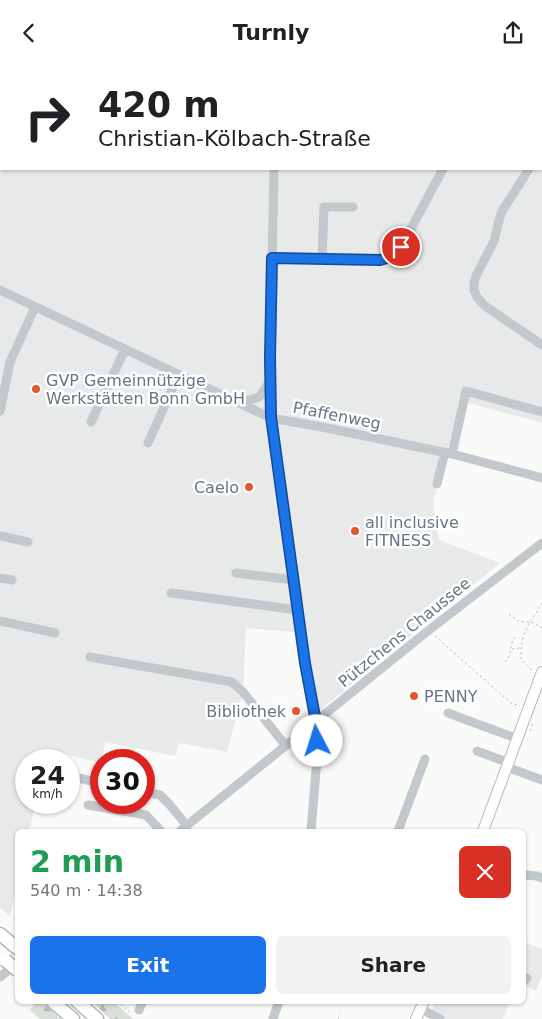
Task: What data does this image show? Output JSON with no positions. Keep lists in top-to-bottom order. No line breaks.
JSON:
{"streets":{"street":["Pfaffenweg","Pützchens Chaussee"]},"places":["GVP Gemeinnützige Werkstätten Bonn GmbH","Caelo","all inclusive FITNESS","PENNY","Bibliothek"],"page":{"header":"Turnly","turn":["420 m","Christian-Kölbach-Straße"],"speed":"24 km/h","limit":"30","heading":["2 min","540 m · 14:38"],"buttons":["Exit","Share"]}}
